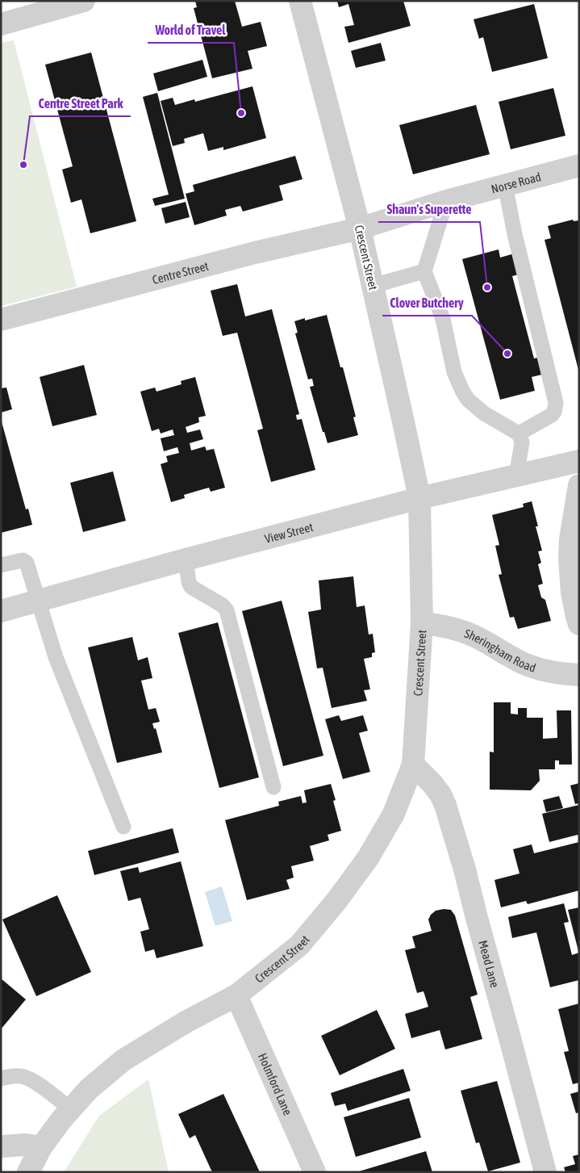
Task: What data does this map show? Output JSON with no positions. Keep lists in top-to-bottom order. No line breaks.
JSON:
{"streets":{"street":["Norse Road","Crescent Street","Centre Street","View Street","Sheringham Road","Mead Lane","Holmford Lane"]},"crossings":[["Norse Road","Crescent Street"],["Norse Road","Centre Street"],["Crescent Street","Centre Street"],["Crescent Street","View Street"],["Crescent Street","Sheringham Road"],["Crescent Street","Mead Lane"],["Crescent Street","Holmford Lane"]],"places":["World of Travel","Centre Street Park","Shaun's Superette","Clover Butchery"]}
